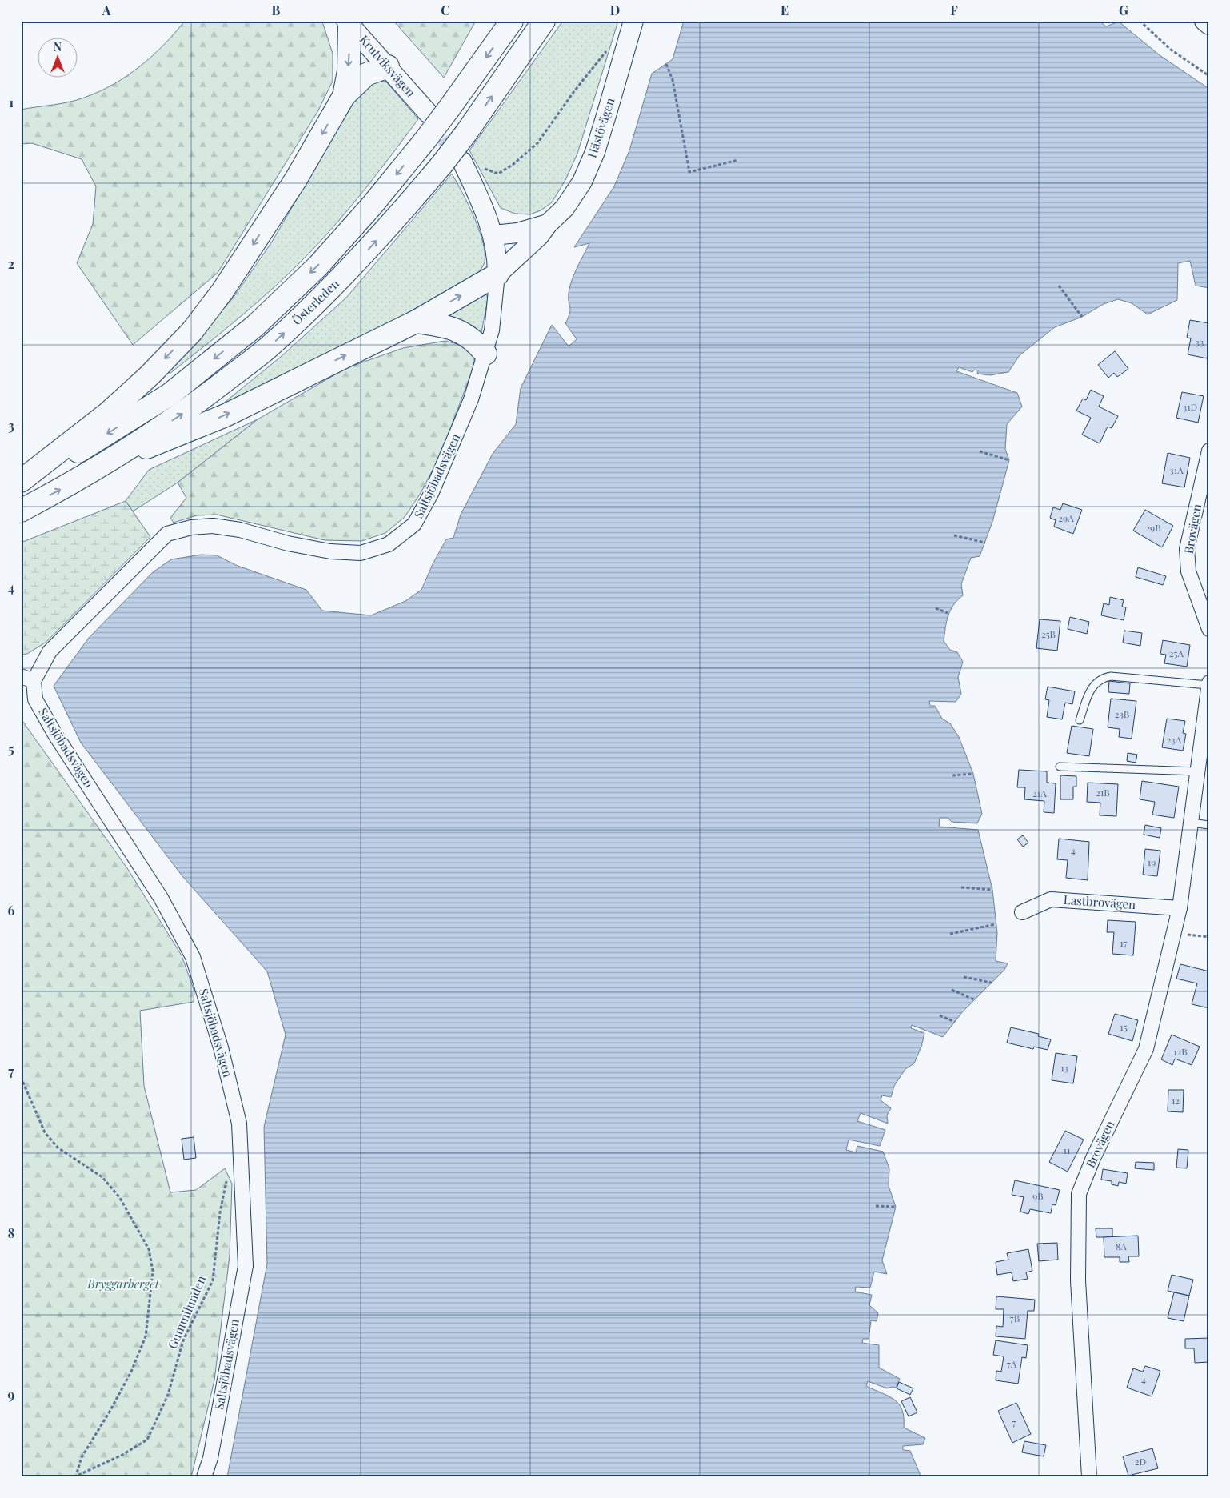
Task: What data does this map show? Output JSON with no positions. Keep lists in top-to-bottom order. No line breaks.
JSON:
{"streets":{"highway":["Österleden"],"street":["Krutviksvägen","Hästövägen","Saltsjöbadsvägen","Brovägen","Lastbrovägen"],"path":["Gummilunden"]},"crossings":[["Hästövägen","Saltsjöbadsvägen"],["Saltsjöbadsvägen","Gummilunden"],["Brovägen","Lastbrovägen"]],"parks":["Bryggarberget"],"house_numbers":["33","31D","31A","29A","29B","25B","25A","23B","23A","21B","21A","4","19","17","15","12B","13","12","11","9B","8A","7B","7A","4","7","2D"],"north":"top","grid":{"columns":["A","B","C","D","E","F","G"],"rows":["1","2","3","4","5","6","7","8","9"]}}
